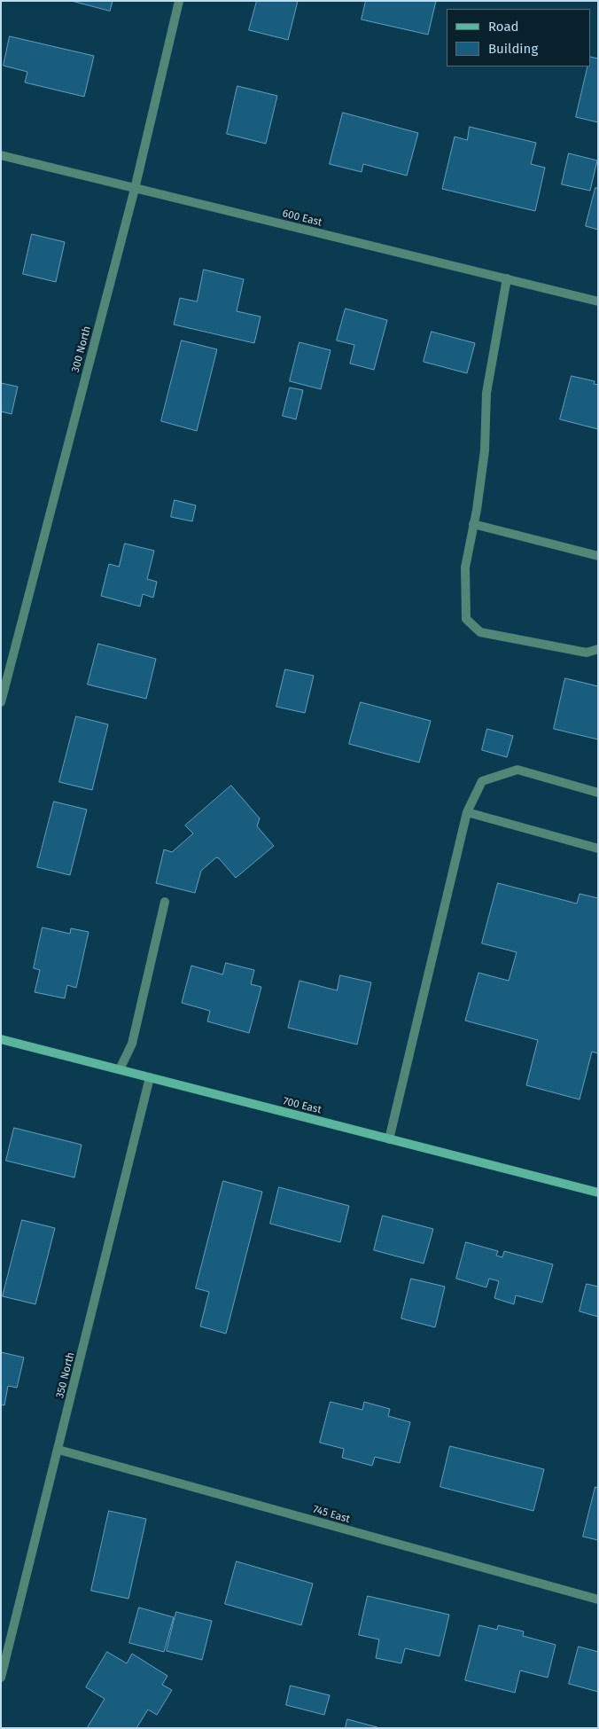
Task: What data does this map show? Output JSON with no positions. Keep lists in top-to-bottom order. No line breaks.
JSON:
{"streets":{"street":["600 East","300 North","700 East","350 North","745 East"]},"crossings":[["600 East","300 North"],["700 East","350 North"],["350 North","745 East"]],"legend":["Road","Building"]}
